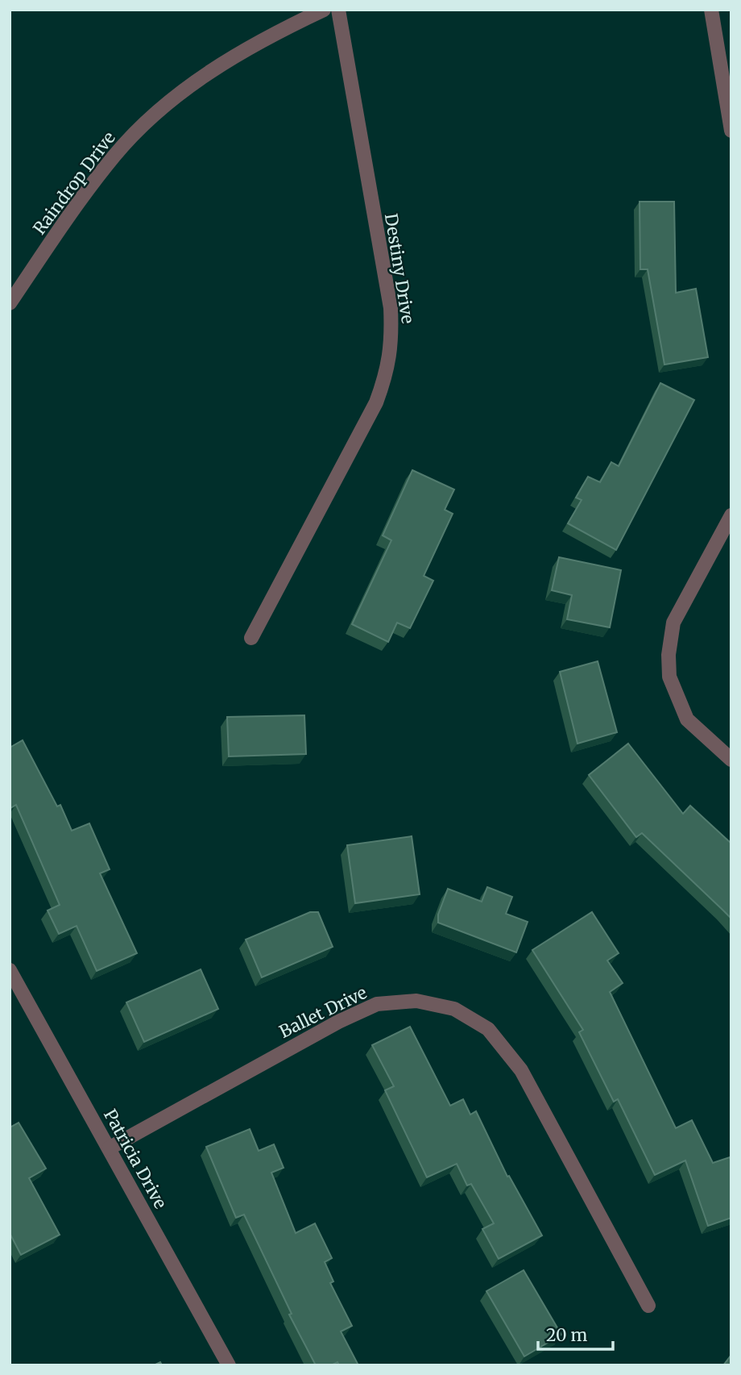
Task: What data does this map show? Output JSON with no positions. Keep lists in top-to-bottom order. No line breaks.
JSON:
{"streets":{"street":["Raindrop Drive","Destiny Drive","Ballet Drive","Patricia Drive"]},"crossings":[["Ballet Drive","Patricia Drive"]],"scale_bar":"20 m"}
